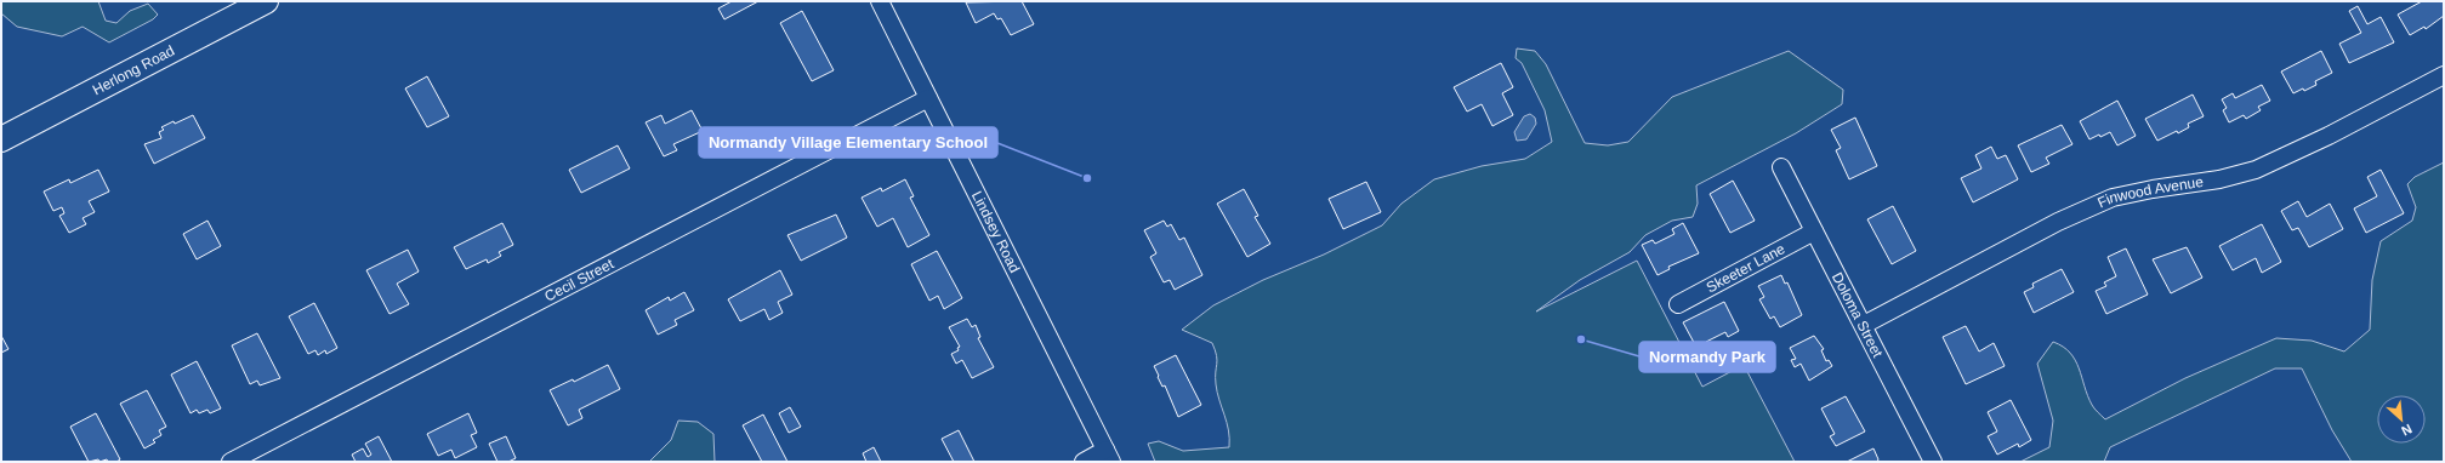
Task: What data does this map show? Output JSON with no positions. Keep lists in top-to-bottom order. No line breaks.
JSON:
{"streets":{"street":["Herlong Road","Finwood Avenue","Lindsey Road","Skeeter Lane","Cecil Street","Doloma Street"]},"crossings":[["Finwood Avenue","Doloma Street"],["Lindsey Road","Cecil Street"],["Skeeter Lane","Doloma Street"]],"places":["Normandy Village Elementary School","Normandy Park"],"north":"bottom right"}
